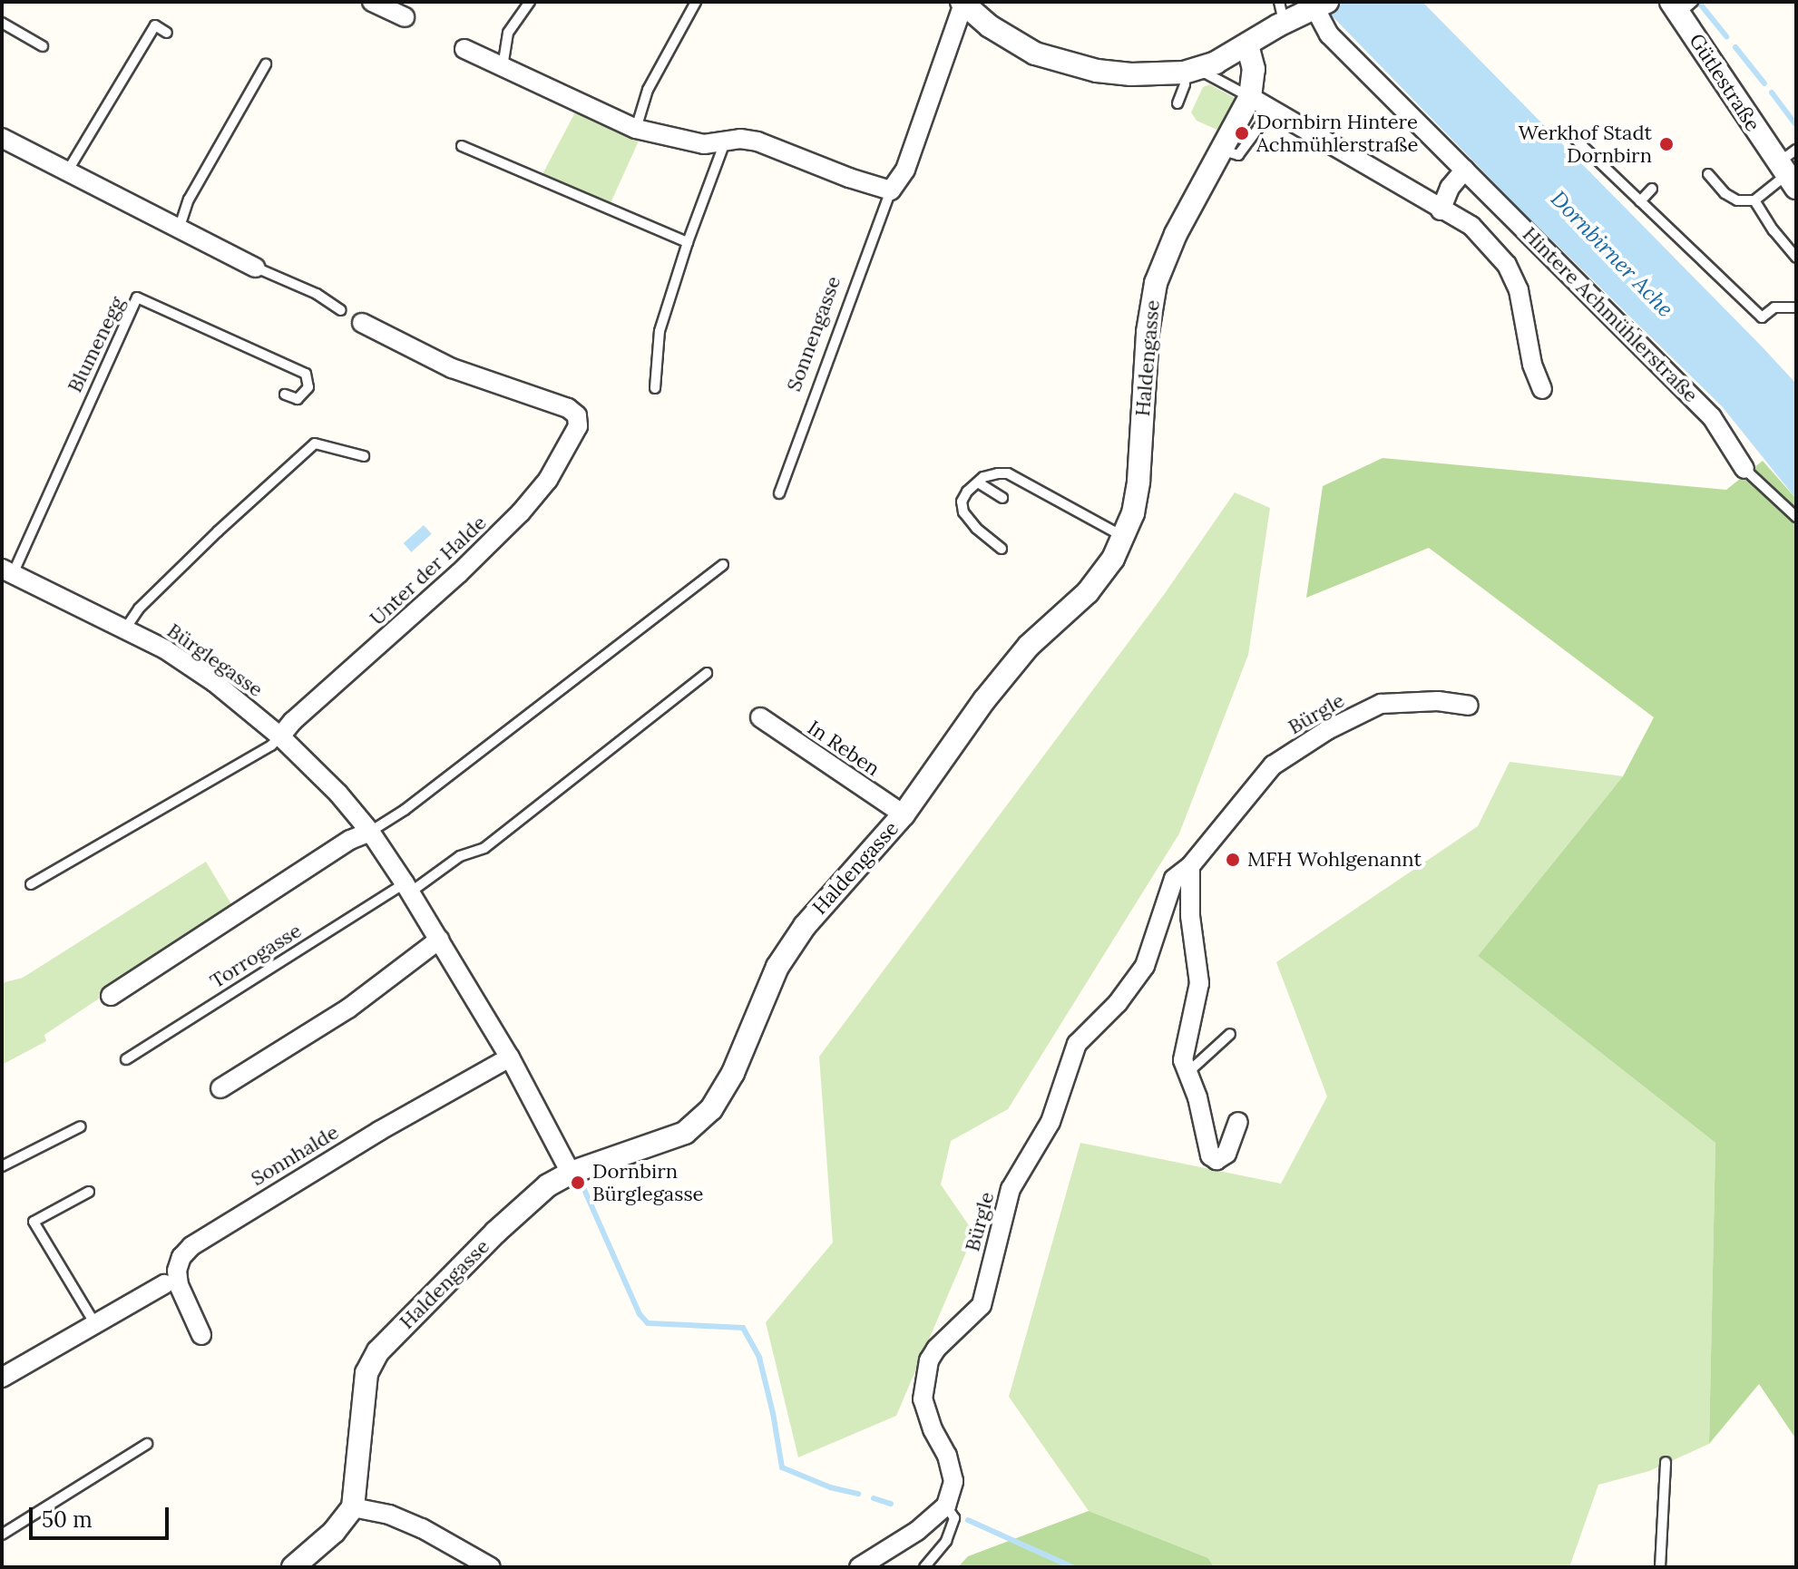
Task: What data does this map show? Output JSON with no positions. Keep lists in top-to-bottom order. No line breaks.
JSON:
{"streets":{"street":["Gütlestraße","Hintere Achmühlerstraße","Sonnengasse","Haldengasse","Unter der Halde","Bürglegasse","Bürgle","In Reben","Sonnhalde"],"lane":["Blumenegg","Torrogasse"]},"crossings":[["Hintere Achmühlerstraße","Haldengasse"],["Blumenegg","Bürglegasse"],["Haldengasse","Bürglegasse"],["Haldengasse","In Reben"],["Unter der Halde","Bürglegasse"],["Bürglegasse","Torrogasse"],["Bürglegasse","Sonnhalde"]],"water":["Dornbirner Ache"],"places":["Dornbirn Hintere Achmühlerstraße","Werkhof Stadt Dornbirn","MFH Wohlgenannt","Dornbirn Bürglegasse"],"scale_bar":"50 m"}
